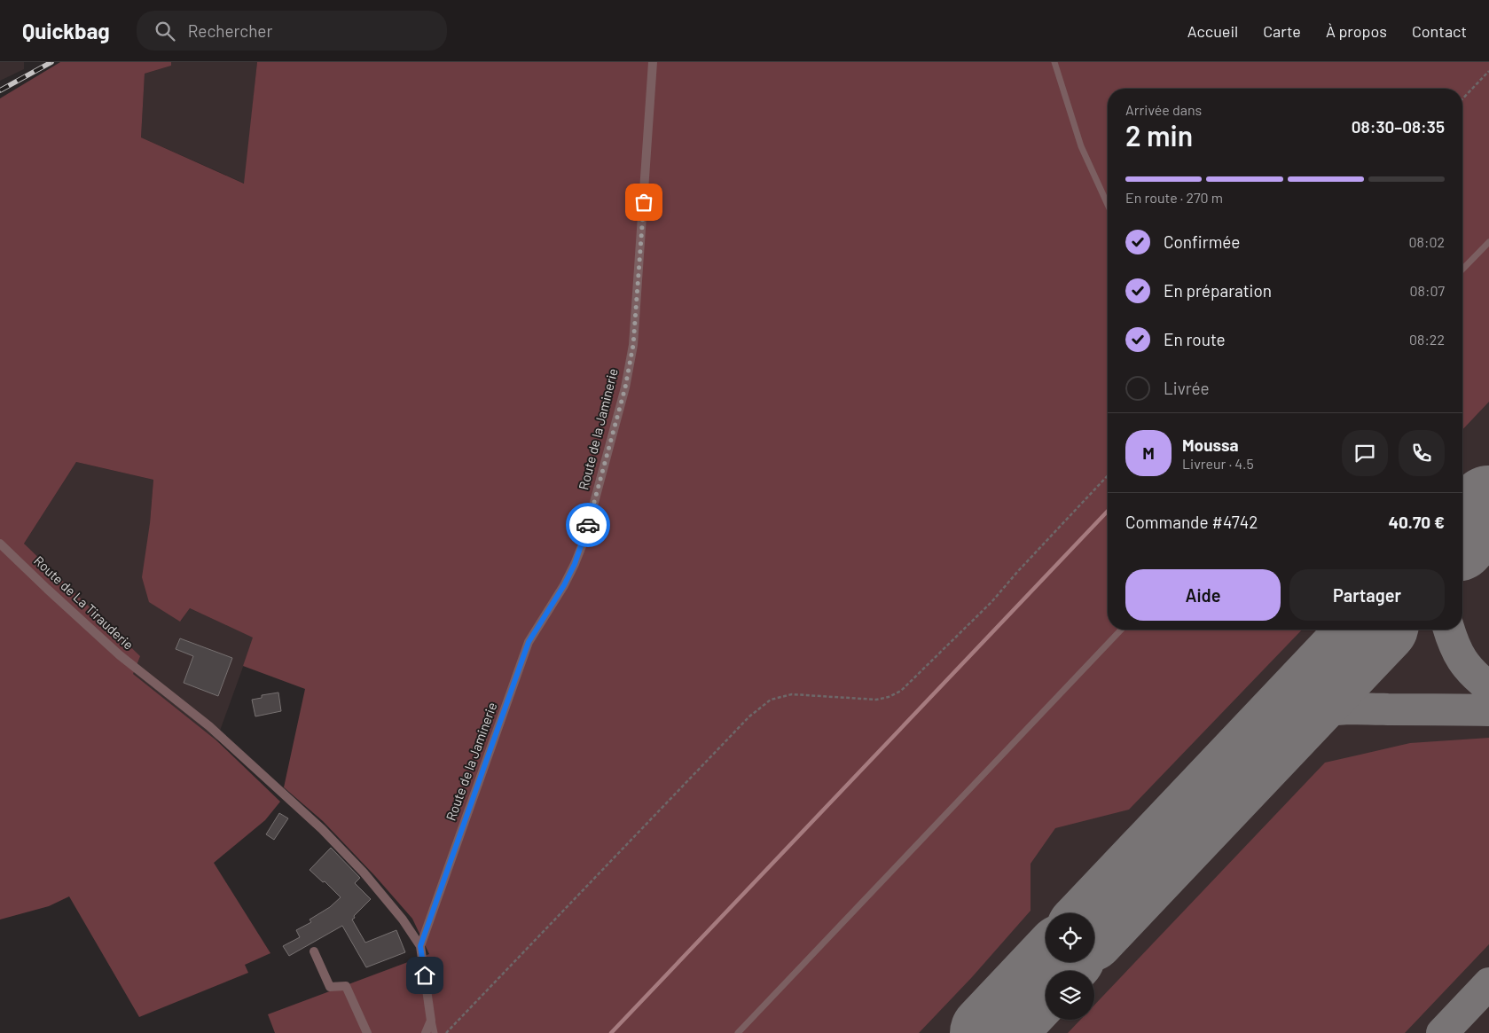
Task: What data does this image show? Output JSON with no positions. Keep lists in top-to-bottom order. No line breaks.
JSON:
{"streets":{"street":["Route de la Jaminerie","Route de La Tirauderie"]},"crossings":[["Route de la Jaminerie","Route de La Tirauderie"]],"page":{"header":"Quickbag","search":"Rechercher","nav":["Accueil","Carte","À propos","Contact"],"heading":["2 min","Arrivée dans","08:30–08:35"],"panel":["Moussa","Livreur · 4.5","Commande #4742","40.70 €"],"bar":"En route · 270 m","list":[["Confirmée","08:02"],["En préparation","08:07"],["En route","08:22"],"Livrée"],"round":"M","buttons":["Aide","Partager"]}}
